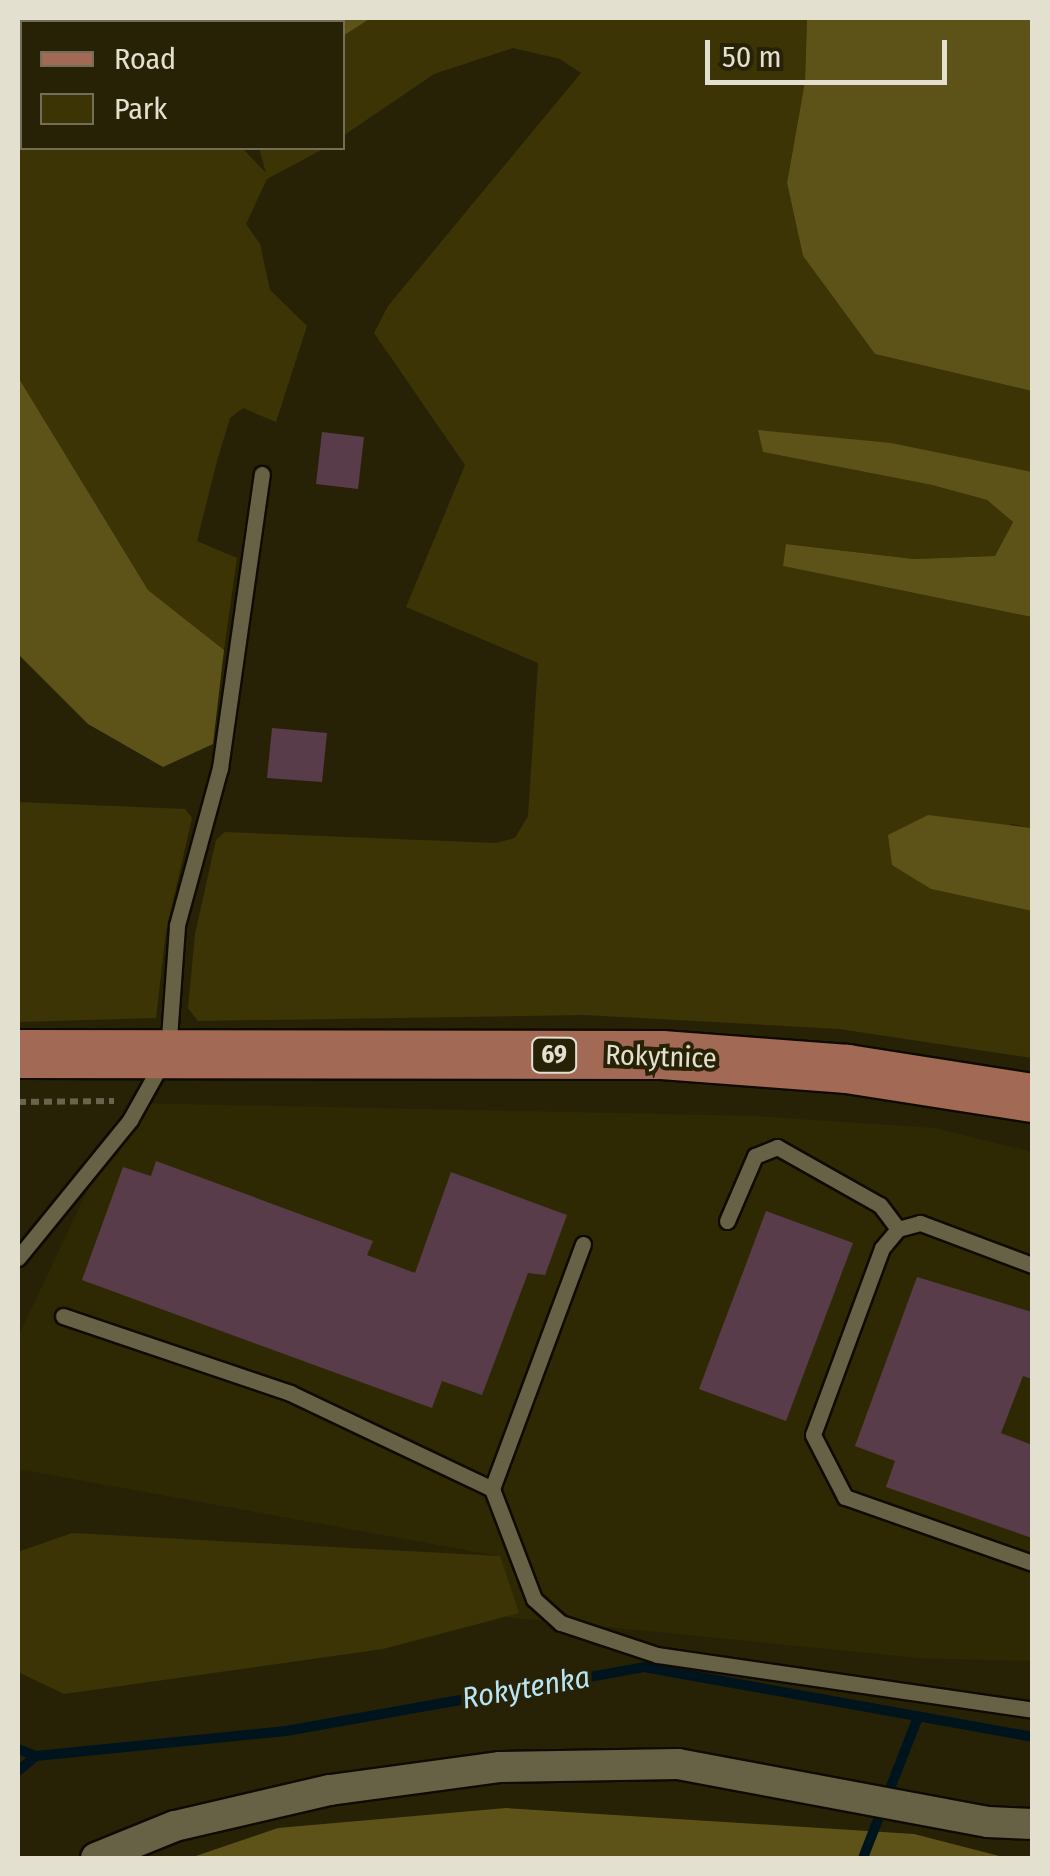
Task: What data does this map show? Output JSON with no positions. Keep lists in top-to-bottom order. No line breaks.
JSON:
{"streets":{"main road":["69","Rokytnice"]},"crossings":[["69","Rokytnice"]],"water":["Rokytenka"],"legend":["Road","Park"],"scale_bar":"50 m"}
